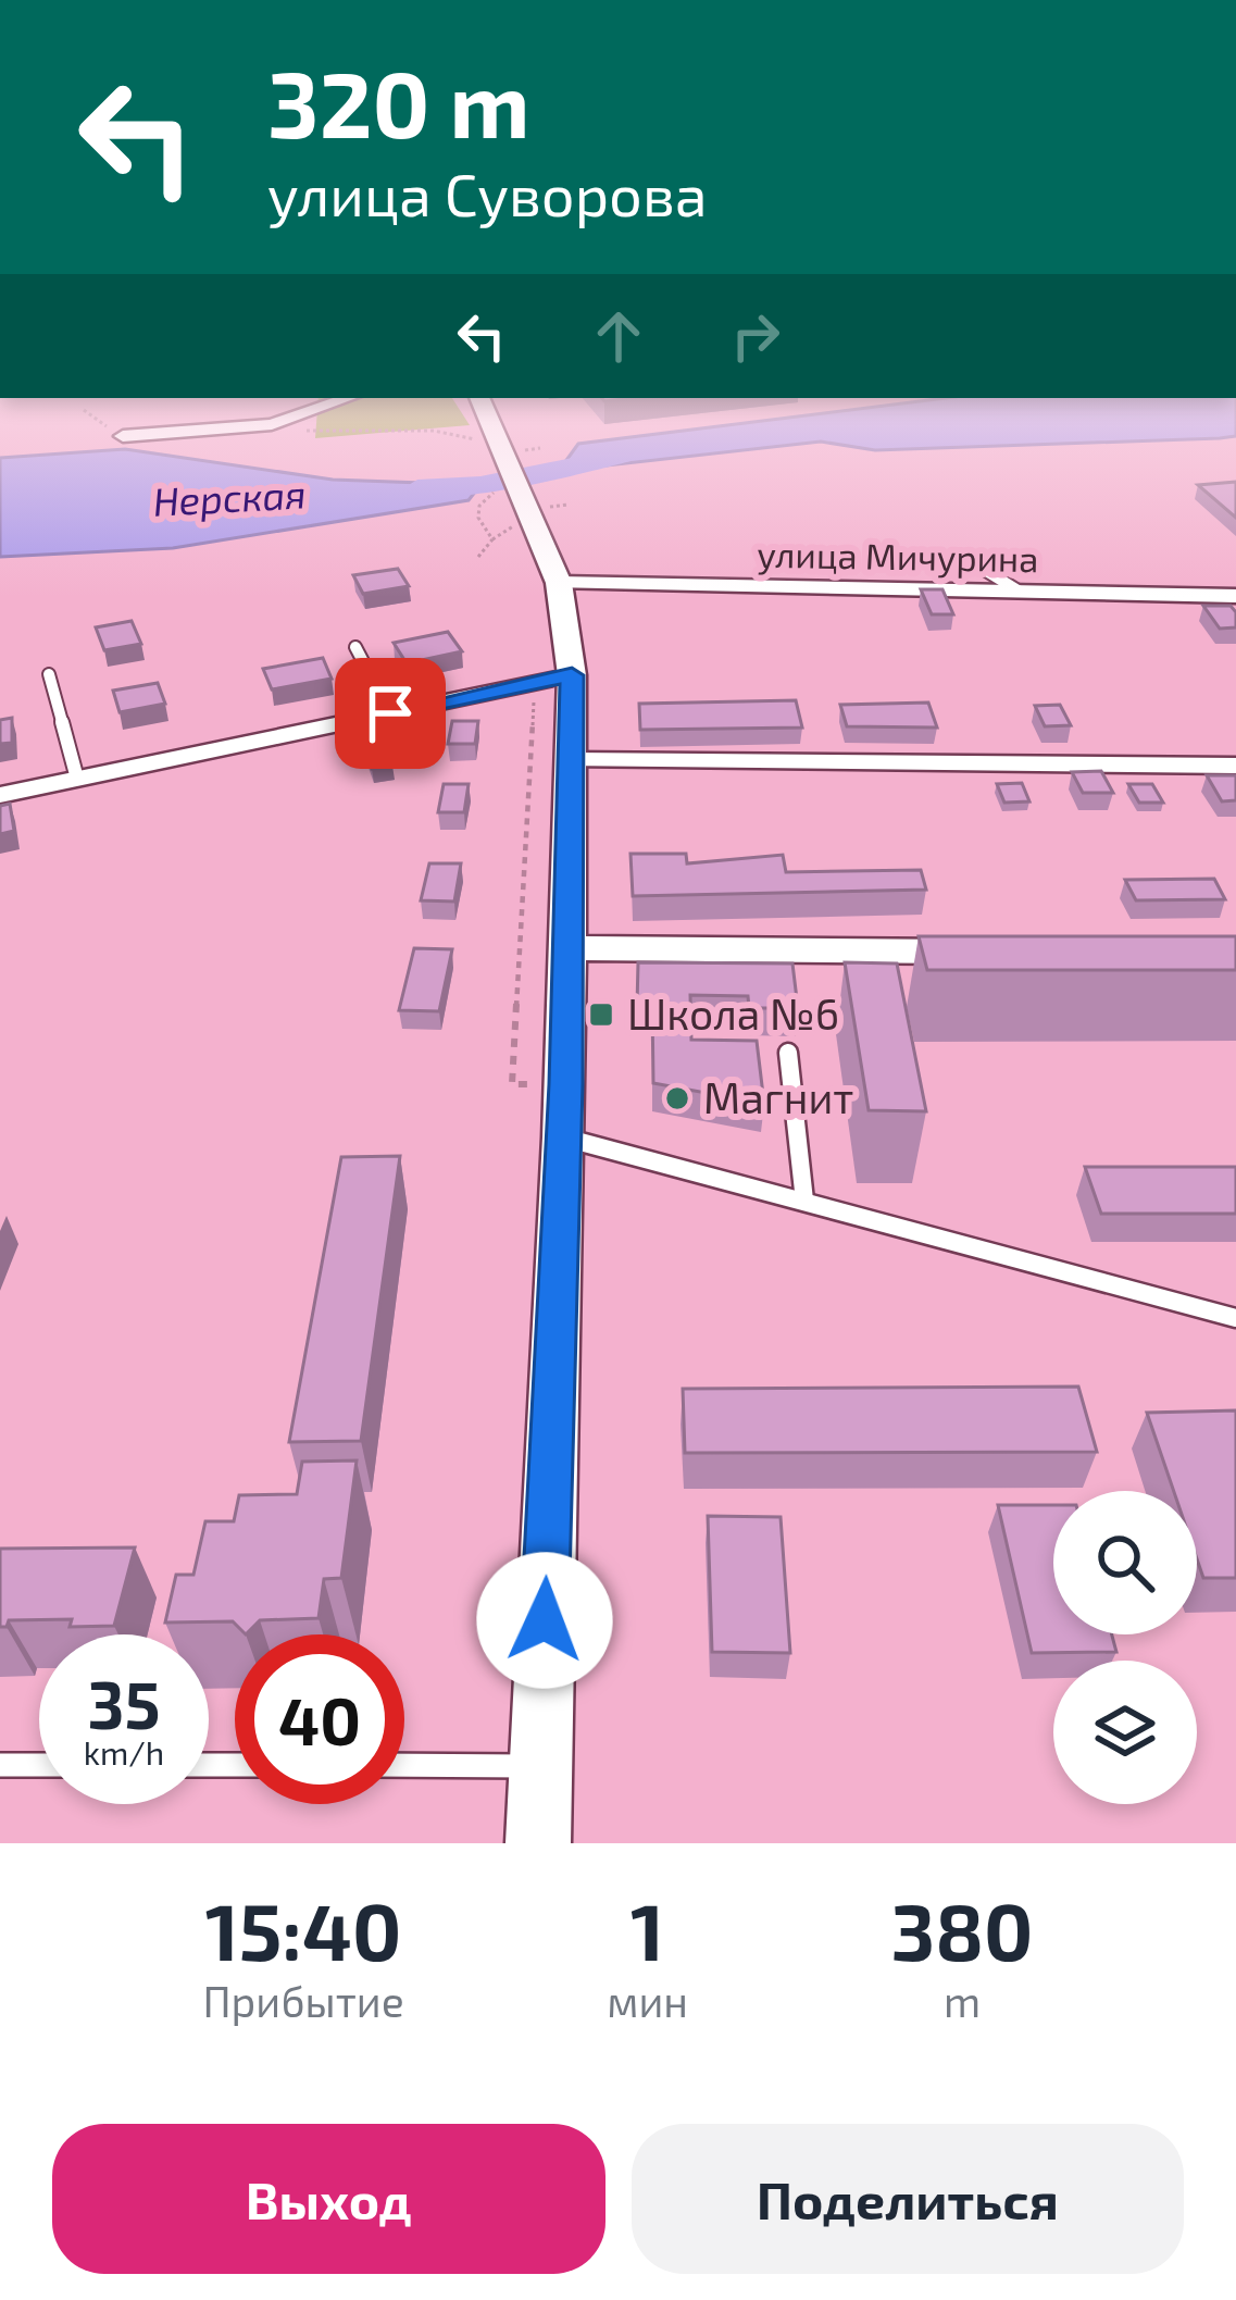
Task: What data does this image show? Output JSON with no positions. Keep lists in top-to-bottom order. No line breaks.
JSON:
{"streets":{"street":["улица Мичурина"]},"water":["Нерская"],"places":{"transit":["Школа №6"],"other":["Магнит"]},"page":{"turn":["320 m","улица Суворова"],"speed":"35 km/h","limit":"40","eta":["15:40","Прибытие","1","мин","380","m"],"buttons":["Выход","Поделиться"]}}
